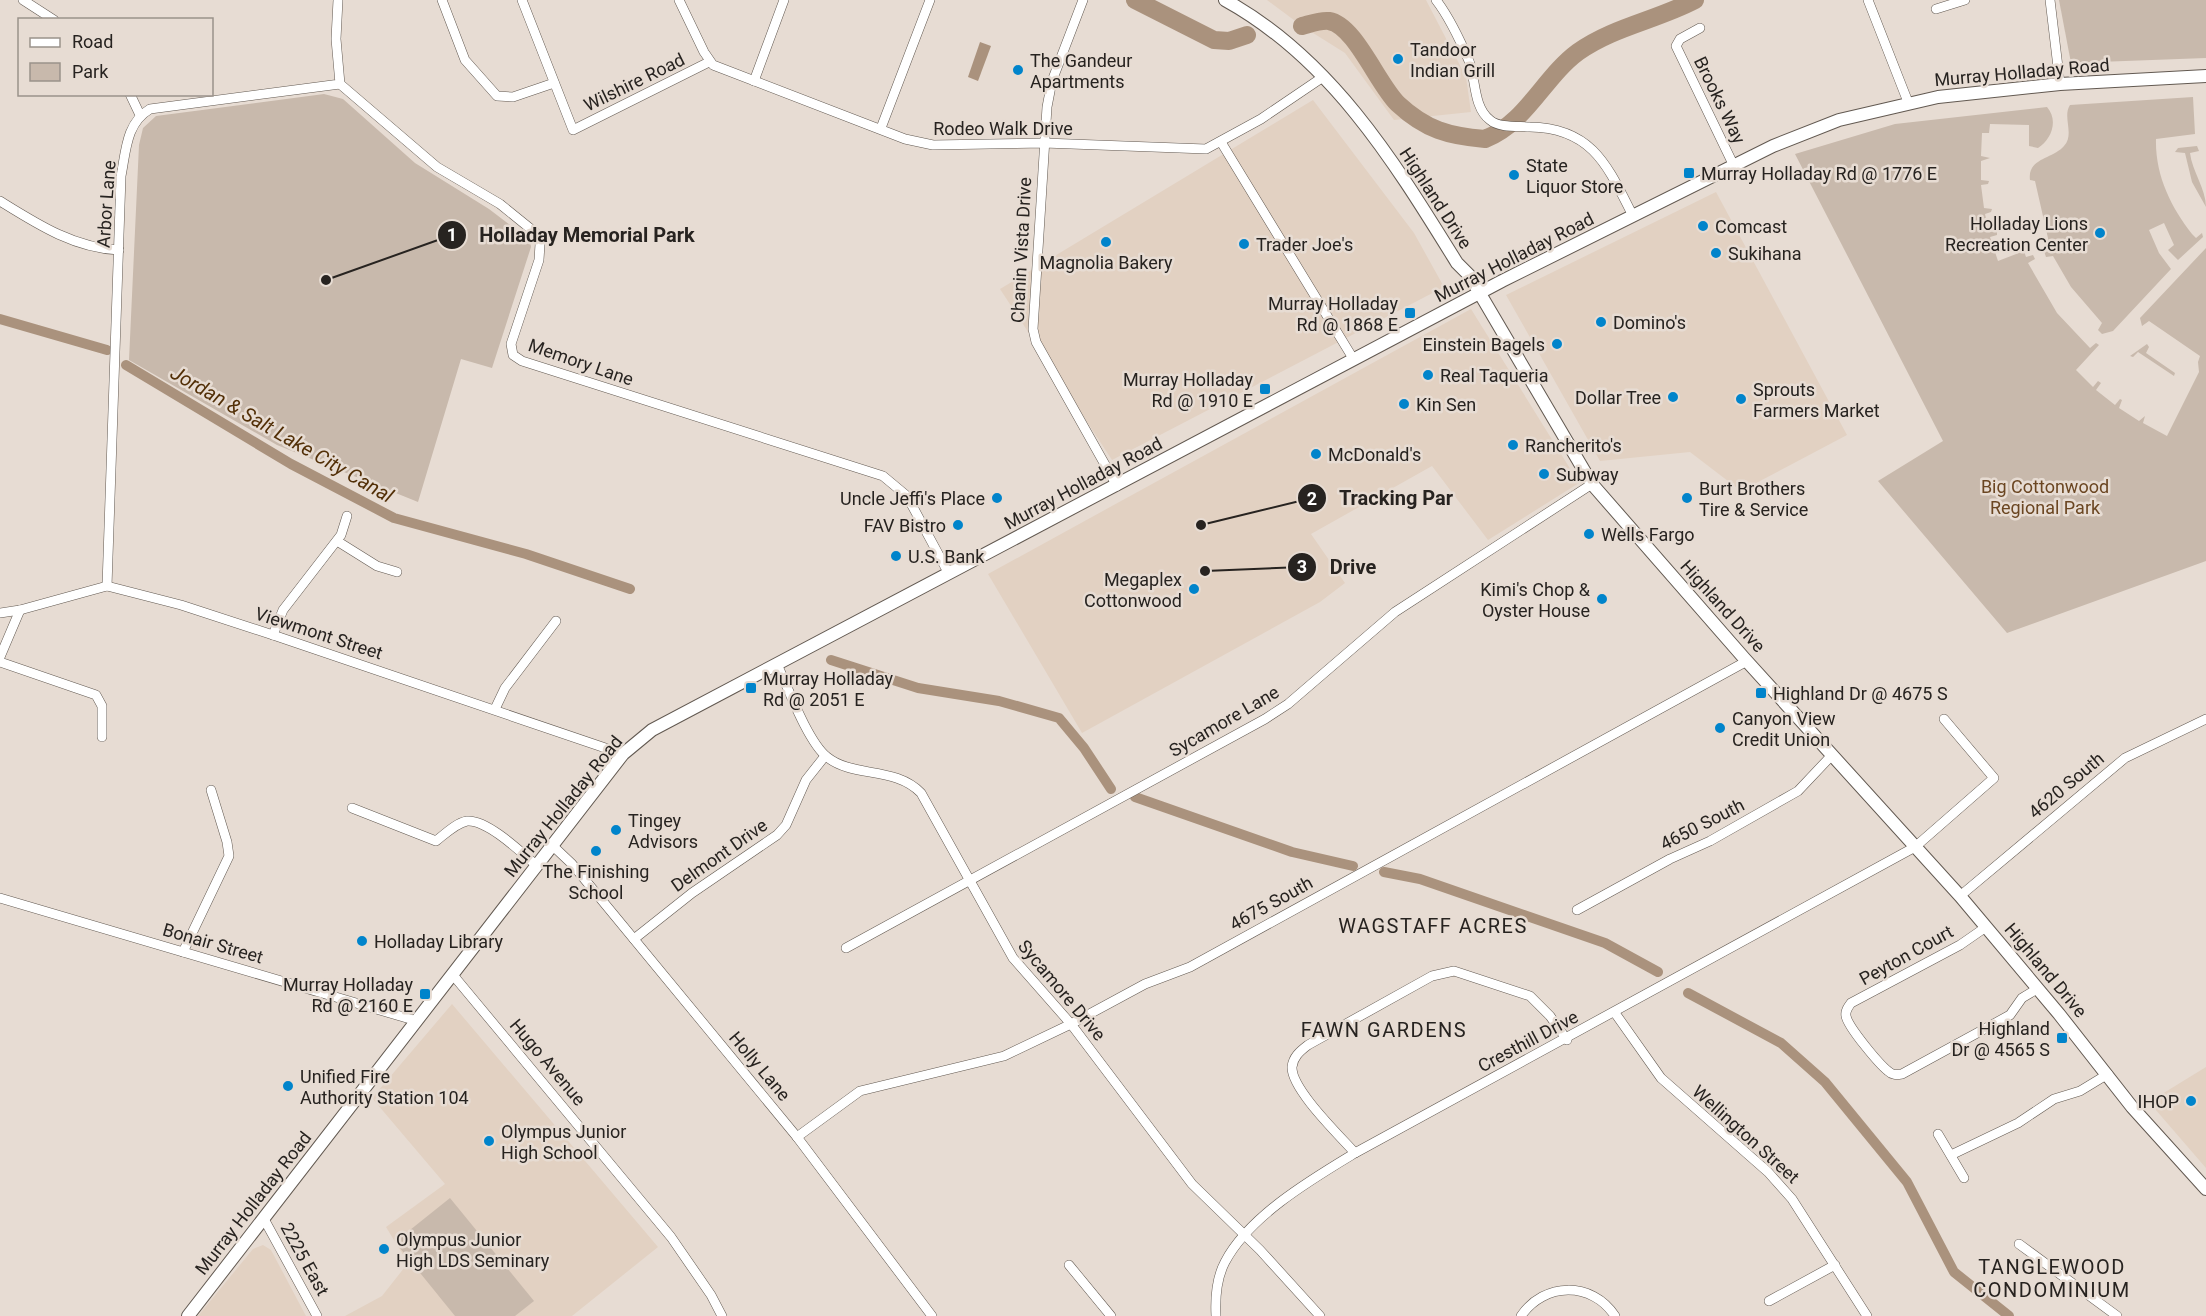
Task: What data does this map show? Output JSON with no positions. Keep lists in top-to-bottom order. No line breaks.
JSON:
{"streets":{"main road":["Murray Holladay Road","Highland Drive"],"street":["Wilshire Road","Brooks Way","Rodeo Walk Drive","Arbor Lane","Chanin Vista Drive","Memory Lane","Viewmont Street","Sycamore Lane","4620 South","4650 South","Delmont Drive","4675 South","Bonair Street","Peyton Court","Sycamore Drive","Cresthill Drive","Hugo Avenue","Holly Lane","Wellington Street","2225 East"]},"crossings":[["Murray Holladay Road","Brooks Way"],["Murray Holladay Road","Highland Drive"],["Murray Holladay Road","Chanin Vista Drive"],["Murray Holladay Road","Memory Lane"],["Murray Holladay Road","Viewmont Street"],["Murray Holladay Road","Bonair Street"],["Murray Holladay Road","Hugo Avenue"],["Murray Holladay Road","Holly Lane"],["Murray Holladay Road","2225 East"],["Wilshire Road","Rodeo Walk Drive"],["Rodeo Walk Drive","Highland Drive"],["Rodeo Walk Drive","Chanin Vista Drive"],["Highland Drive","Sycamore Lane"],["Highland Drive","4620 South"],["Highland Drive","4650 South"],["Highland Drive","4675 South"],["Highland Drive","Peyton Court"],["Highland Drive","Cresthill Drive"],["Arbor Lane","Viewmont Street"],["Sycamore Lane","Sycamore Drive"],["Delmont Drive","Sycamore Drive"],["Delmont Drive","Holly Lane"],["4675 South","Sycamore Drive"],["4675 South","Holly Lane"],["Sycamore Drive","Cresthill Drive"],["Cresthill Drive","Wellington Street"]],"districts":["WAGSTAFF ACRES","FAWN GARDENS","TANGLEWOOD CONDOMINIUM"],"water":["Jordan & Salt Lake City Canal"],"parks":["Big Cottonwood Regional Park"],"places":{"other":["Tandoor Indian Grill","The Gandeur Apartments","State Liquor Store","Comcast","Holladay Lions Recreation Center","Magnolia Bakery","Trader Joe's","Sukihana","Holladay Memorial Park","Domino's","Einstein Bagels","Real Taqueria","Dollar Tree","Sprouts Farmers Market","Kin Sen","Rancherito's","McDonald's","Subway","Uncle Jeffi's Place","Burt Brothers Tire & Service","FAV Bistro","Tracking Par","Wells Fargo","U.S. Bank","Drive","Megaplex Cottonwood","Kimi's Chop & Oyster House","Canyon View Credit Union","Tingey Advisors","The Finishing School","Holladay Library","Unified Fire Authority Station 104","IHOP","Olympus Junior High School","Olympus Junior High LDS Seminary"],"transit":["Murray Holladay Rd @ 1776 E","Murray Holladay Rd @ 1868 E","Murray Holladay Rd @ 1910 E","Murray Holladay Rd @ 2051 E","Highland Dr @ 4675 S","Murray Holladay Rd @ 2160 E","Highland Dr @ 4565 S"]},"legend":["Road","Park"]}
